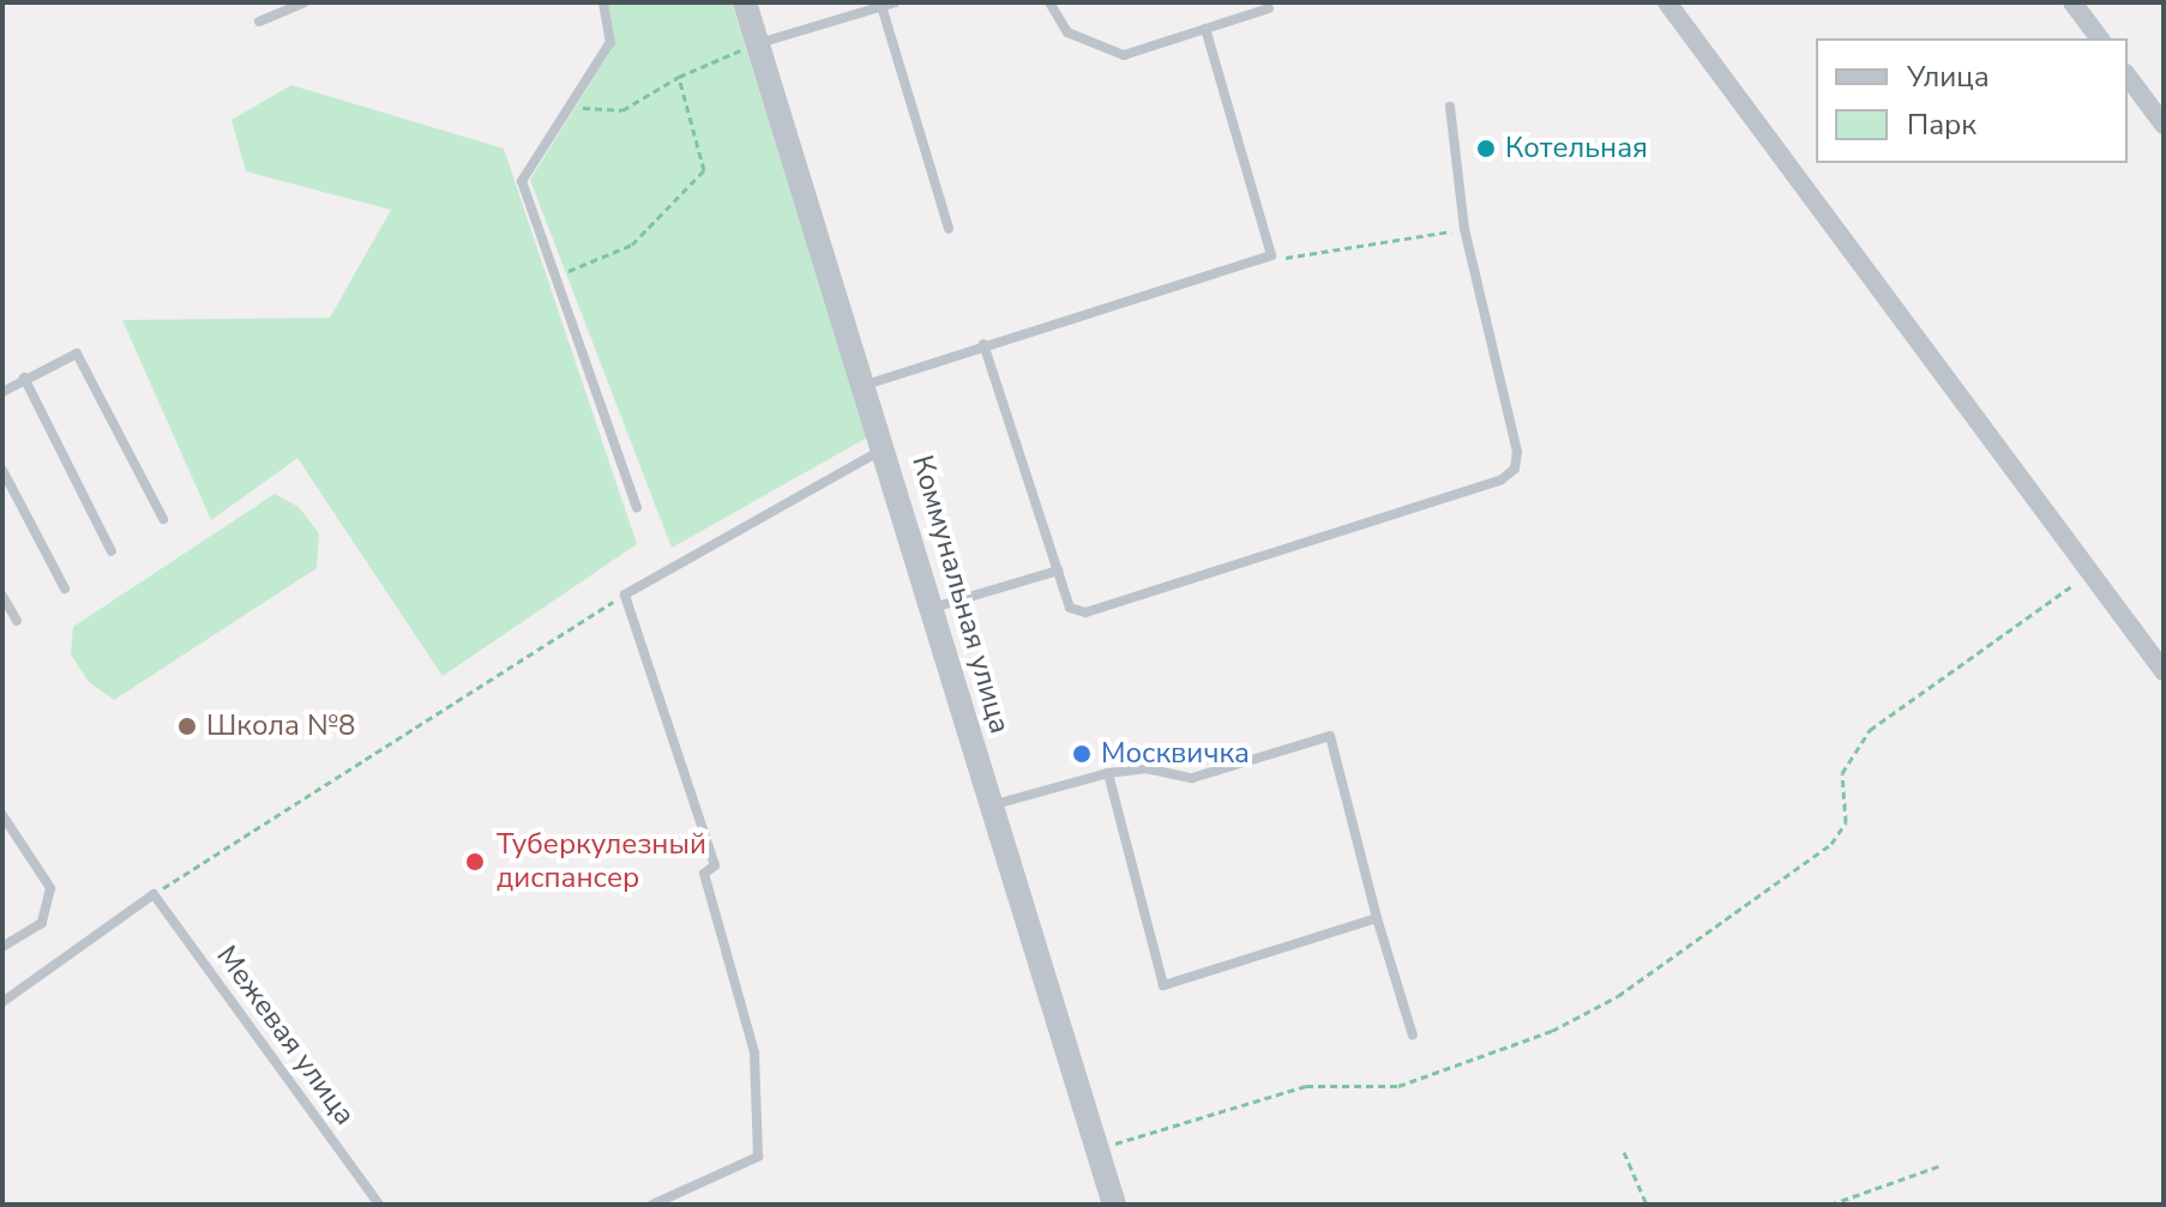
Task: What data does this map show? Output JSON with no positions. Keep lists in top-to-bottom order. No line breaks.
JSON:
{"streets":{"street":["Коммунальная улица"],"lane":["Межевая улица"]},"places":["Котельная","Школа №8","Москвичка","Туберкулезный диспансер"],"legend":["Улица","Парк"]}
